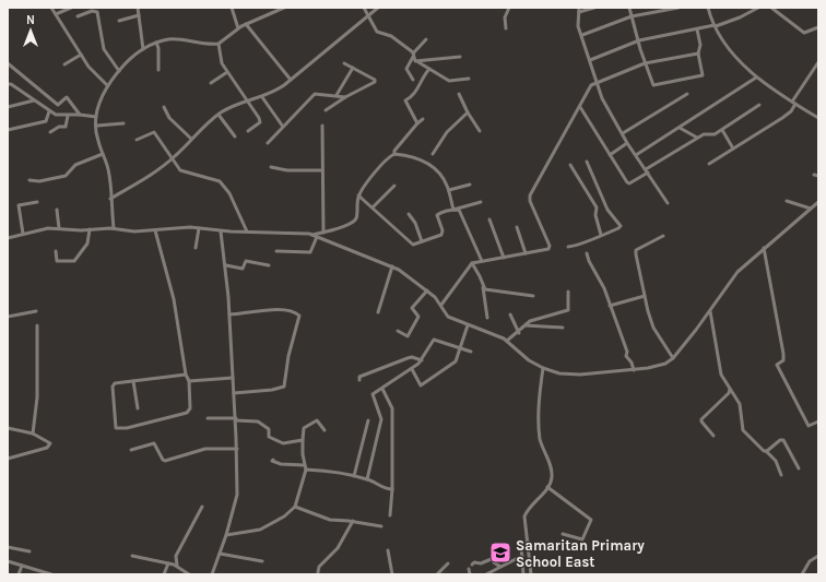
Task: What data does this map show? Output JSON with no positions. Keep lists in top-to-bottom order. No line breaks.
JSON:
{"places":{"school or university":["Samaritan Primary School East"]},"north":"top"}
